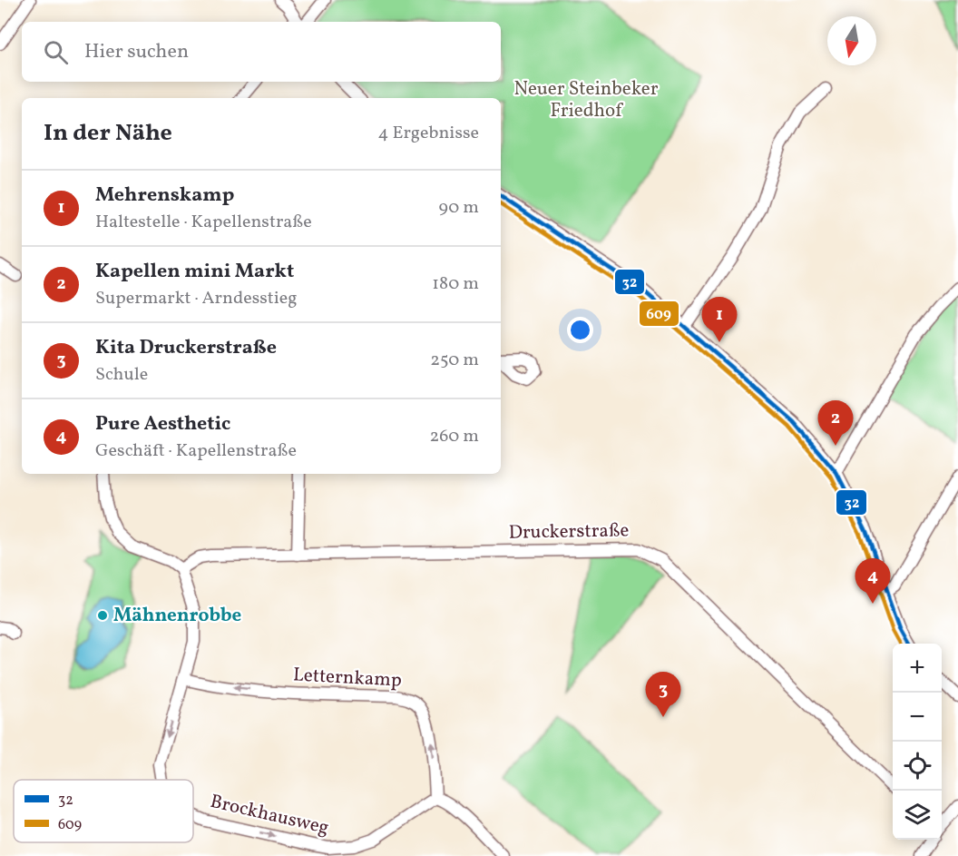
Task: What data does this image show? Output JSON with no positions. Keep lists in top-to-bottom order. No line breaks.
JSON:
{"streets":{"street":["Druckerstraße","Letternkamp","Brockhausweg"]},"crossings":[["Druckerstraße","Brockhausweg"],["Letternkamp","Brockhausweg"]],"one_way":["Letternkamp"],"parks":["Neuer Steinbeker Friedhof"],"places":["Mähnenrobbe"],"lines":["transit line 32","transit line 609"],"legend":["32","609"],"north":"bottom","page":{"search":"Hier suchen","heading":["In der Nähe","4 Ergebnisse"],"list":[{"mark":"1","name":"Mehrenskamp","note":"Haltestelle · Kapellenstraße","value":"90 m"},{"mark":"2","name":"Kapellen mini Markt","note":"Supermarkt · Arndesstieg","value":"180 m"},{"mark":"3","name":"Kita Druckerstraße","note":"Schule","value":"250 m"},{"mark":"4","name":"Pure Aesthetic","note":"Geschäft · Kapellenstraße","value":"260 m"}],"pins":["1","2","4","3"],"map_buttons":["+","−"]}}
